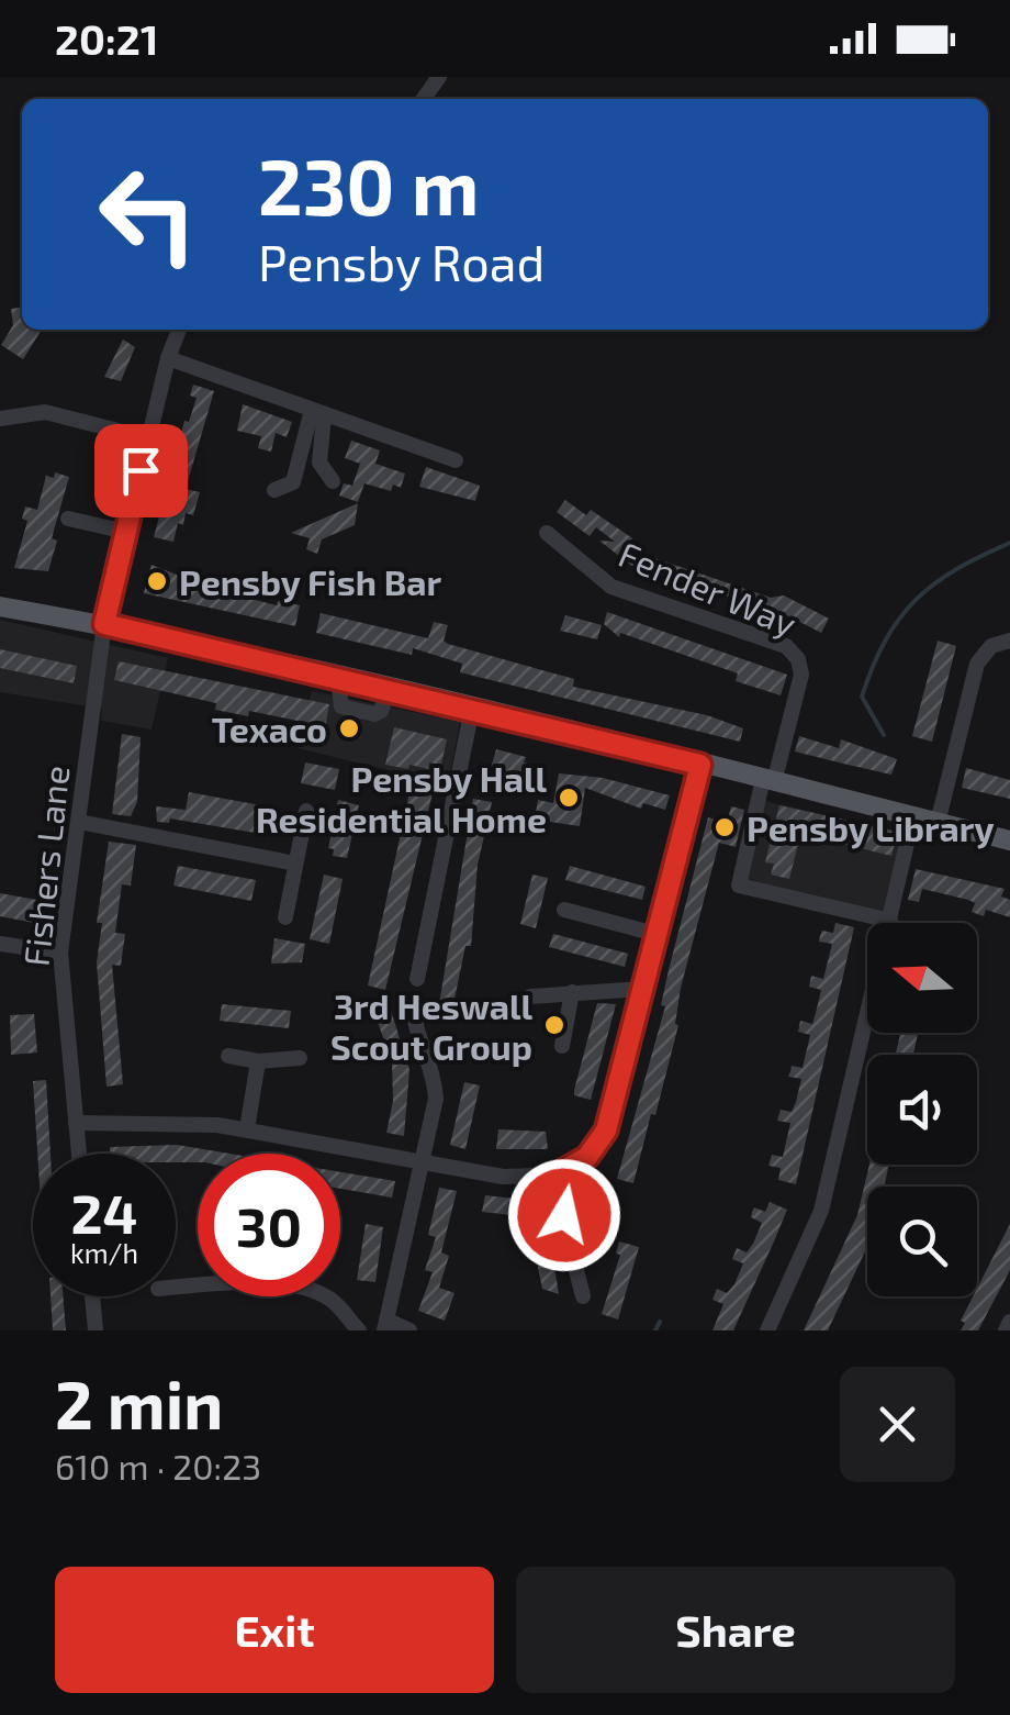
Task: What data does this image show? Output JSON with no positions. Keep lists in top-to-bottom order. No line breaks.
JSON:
{"streets":{"street":["Fender Way","Fishers Lane"]},"places":["Pensby Fish Bar","Texaco","Pensby Hall Residential Home","Pensby Library","3rd Heswall Scout Group"],"north":"left","page":{"status":"20:21","turn":["230 m","Pensby Road"],"speed":"24 km/h","limit":"30","heading":["2 min","610 m · 20:23"],"buttons":["Exit","Share"]}}
